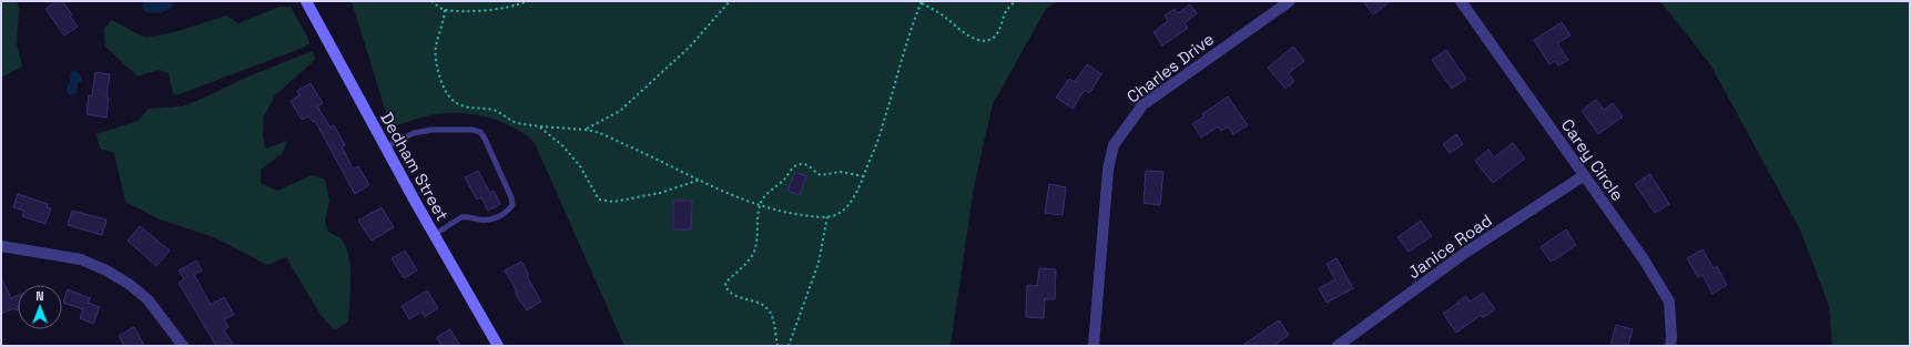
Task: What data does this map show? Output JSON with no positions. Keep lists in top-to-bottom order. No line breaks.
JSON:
{"streets":{"main road":["Dedham Street"],"street":["Charles Drive","Carey Circle","Janice Road"]},"crossings":[["Carey Circle","Janice Road"]],"north":"top"}
